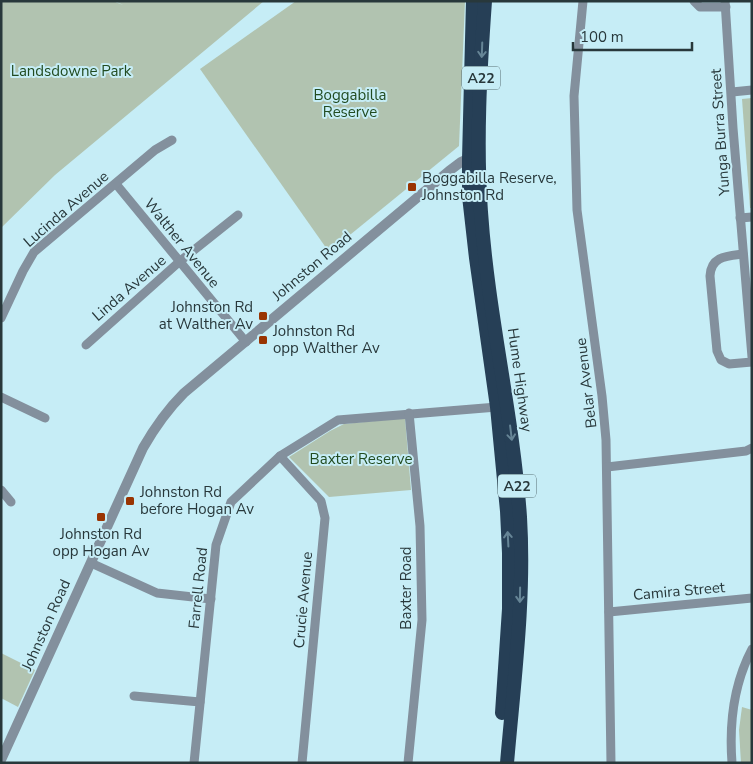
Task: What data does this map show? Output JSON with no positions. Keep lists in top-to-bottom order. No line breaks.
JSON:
{"streets":{"highway":["A22","Hume Highway"],"street":["Yunga Burra Street","Lucinda Avenue","Walther Avenue","Johnston Road","Linda Avenue","Belar Avenue","Farrell Road","Baxter Road","Camira Street","Crucie Avenue"]},"crossings":[["Lucinda Avenue","Walther Avenue"],["Walther Avenue","Johnston Road"],["Walther Avenue","Linda Avenue"],["Johnston Road","Hume Highway"],["Hume Highway","Farrell Road"],["Belar Avenue","Camira Street"],["Farrell Road","Baxter Road"],["Farrell Road","Crucie Avenue"]],"parks":["Landsdowne Park","Boggabilla Reserve","Baxter Reserve"],"places":{"transit":["Boggabilla Reserve, Johnston Rd","Johnston Rd at Walther Av","Johnston Rd opp Walther Av","Johnston Rd before Hogan Av","Johnston Rd opp Hogan Av"]},"scale_bar":"100 m"}
